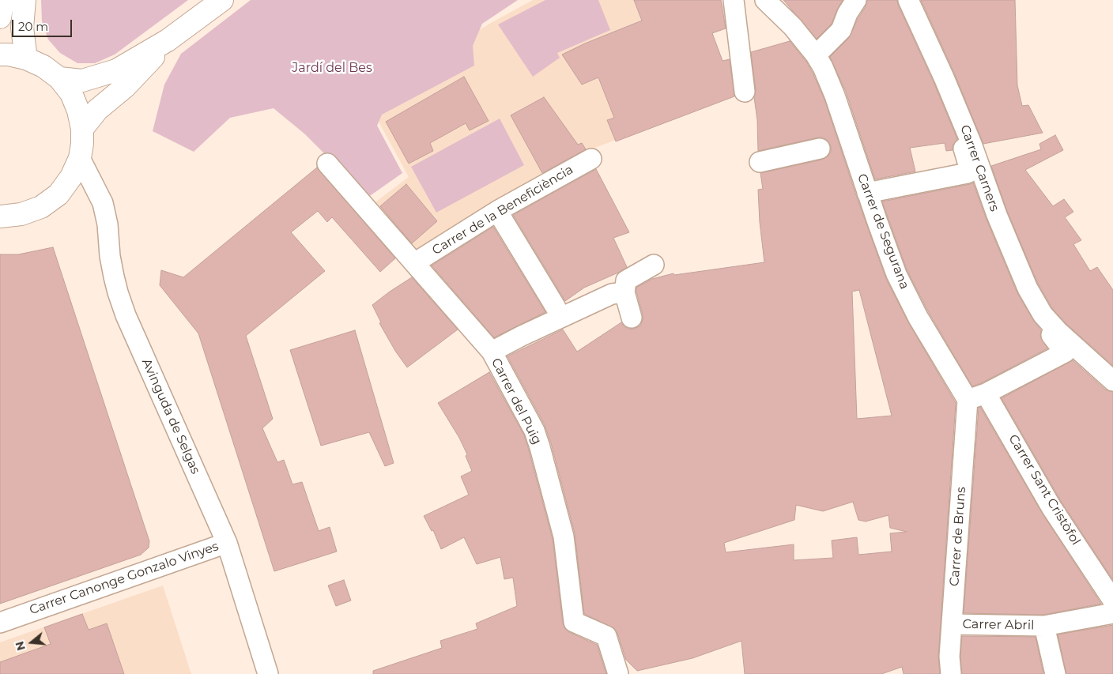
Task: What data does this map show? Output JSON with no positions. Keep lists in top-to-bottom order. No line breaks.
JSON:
{"streets":{"street":["Carrer Carners","Carrer de la Beneficiència","Carrer de Segurana","Carrer del Puig","Avinguda de Selgas","Carrer Sant Cristòfol","Carrer de Bruns","Carrer Canonge Gonzalo Vinyes","Carrer Abril"]},"crossings":[["Carrer de la Beneficiència","Carrer del Puig"],["Carrer de Segurana","Carrer Sant Cristòfol"],["Carrer de Segurana","Carrer de Bruns"],["Avinguda de Selgas","Carrer Canonge Gonzalo Vinyes"],["Carrer Sant Cristòfol","Carrer de Bruns"],["Carrer de Bruns","Carrer Abril"]],"parks":["Jardí del Bes"],"scale_bar":"20 m","north":"left"}
